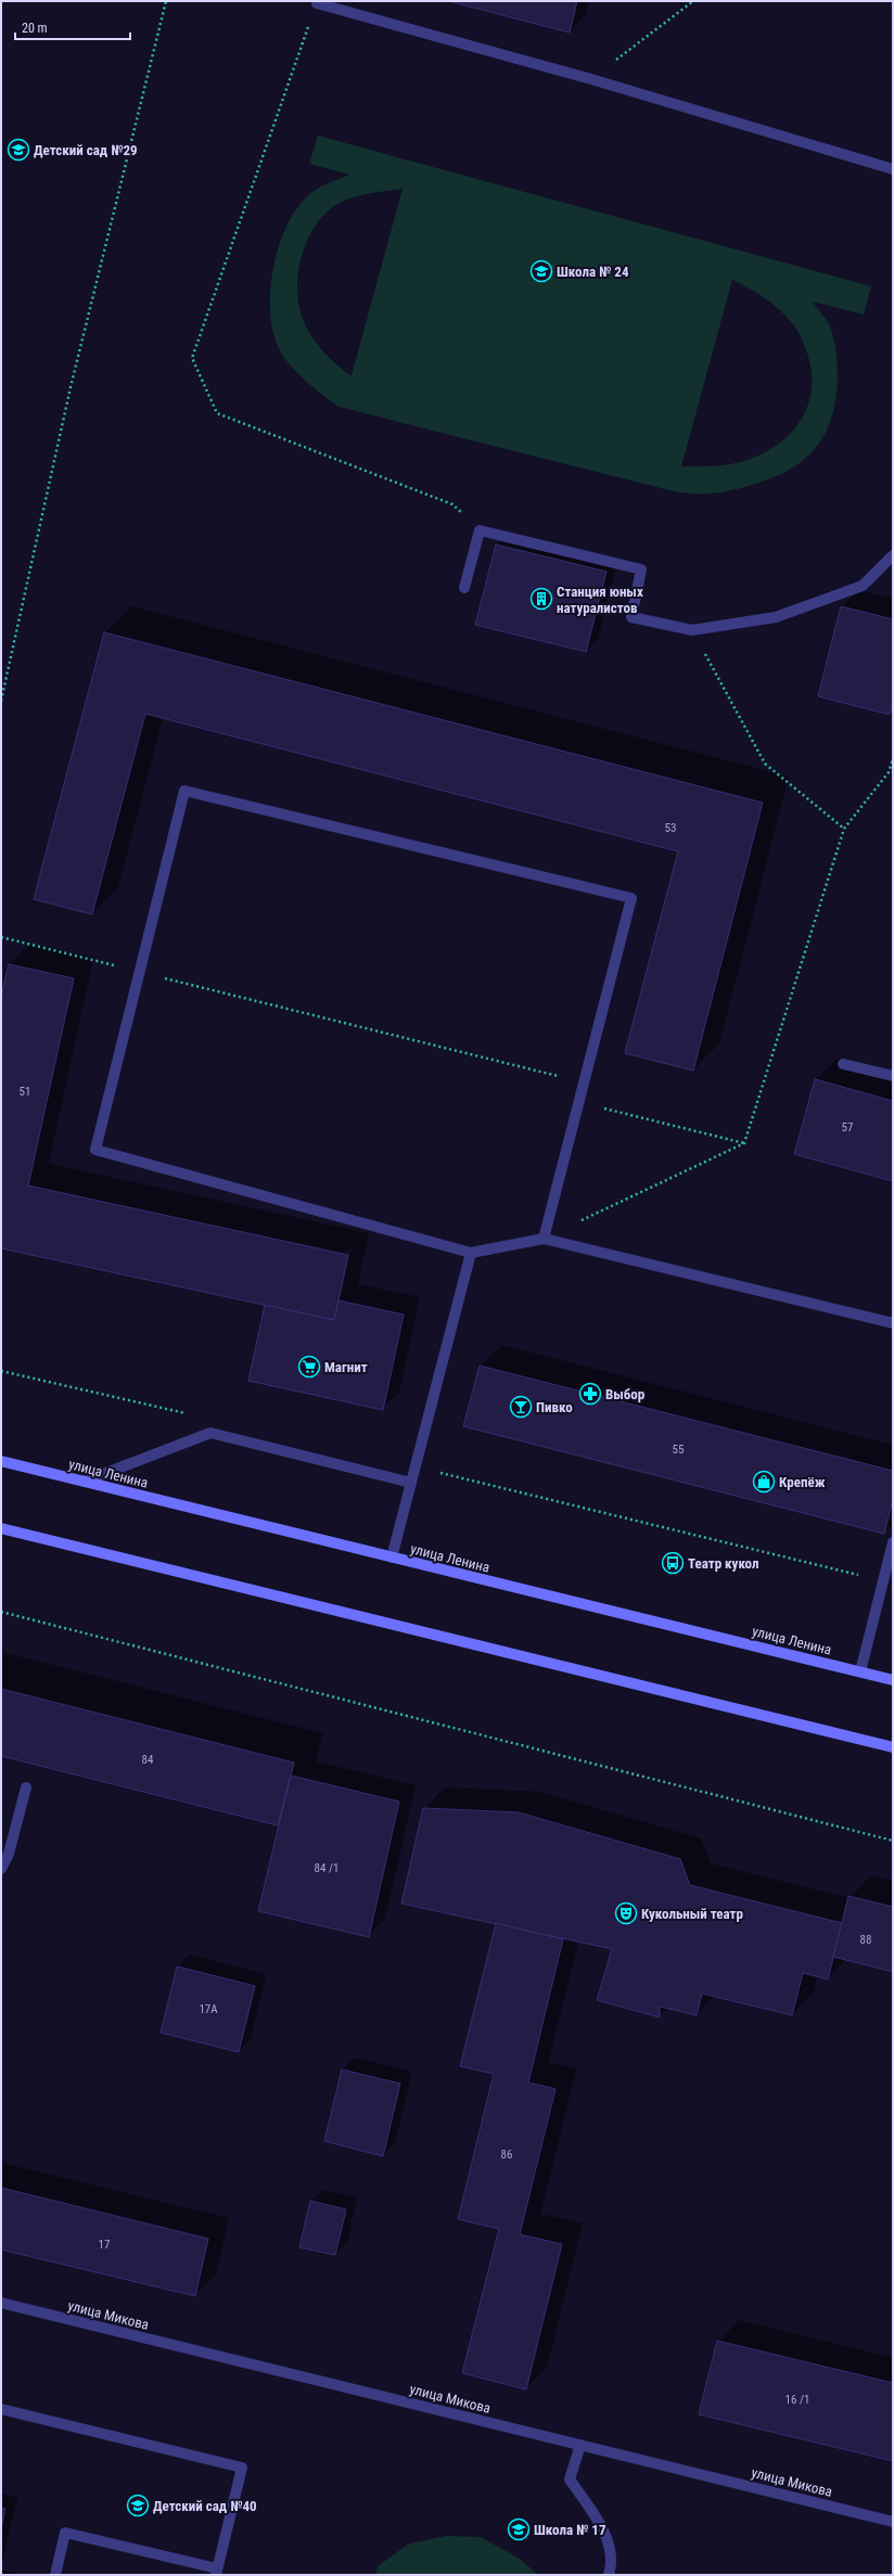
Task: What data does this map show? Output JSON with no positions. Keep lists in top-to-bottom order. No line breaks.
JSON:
{"streets":{"main road":["улица Ленина"],"street":["улица Микова"]},"places":{"school or university":["Детский сад №29","Школа № 24","Детский сад №40","Школа № 17"],"building":["Станция юных натуралистов"],"supermarket":["Магнит"],"pharmacy":["Выбор"],"bar":["Пивко"],"shop":["Крепёж"],"bus stop":["Театр кукол"],"theatre":["Кукольный театр"]},"house_numbers":["53","51","57","55","84","84 /1","88","17А","86","17","16 /1"],"scale_bar":"20 m"}
